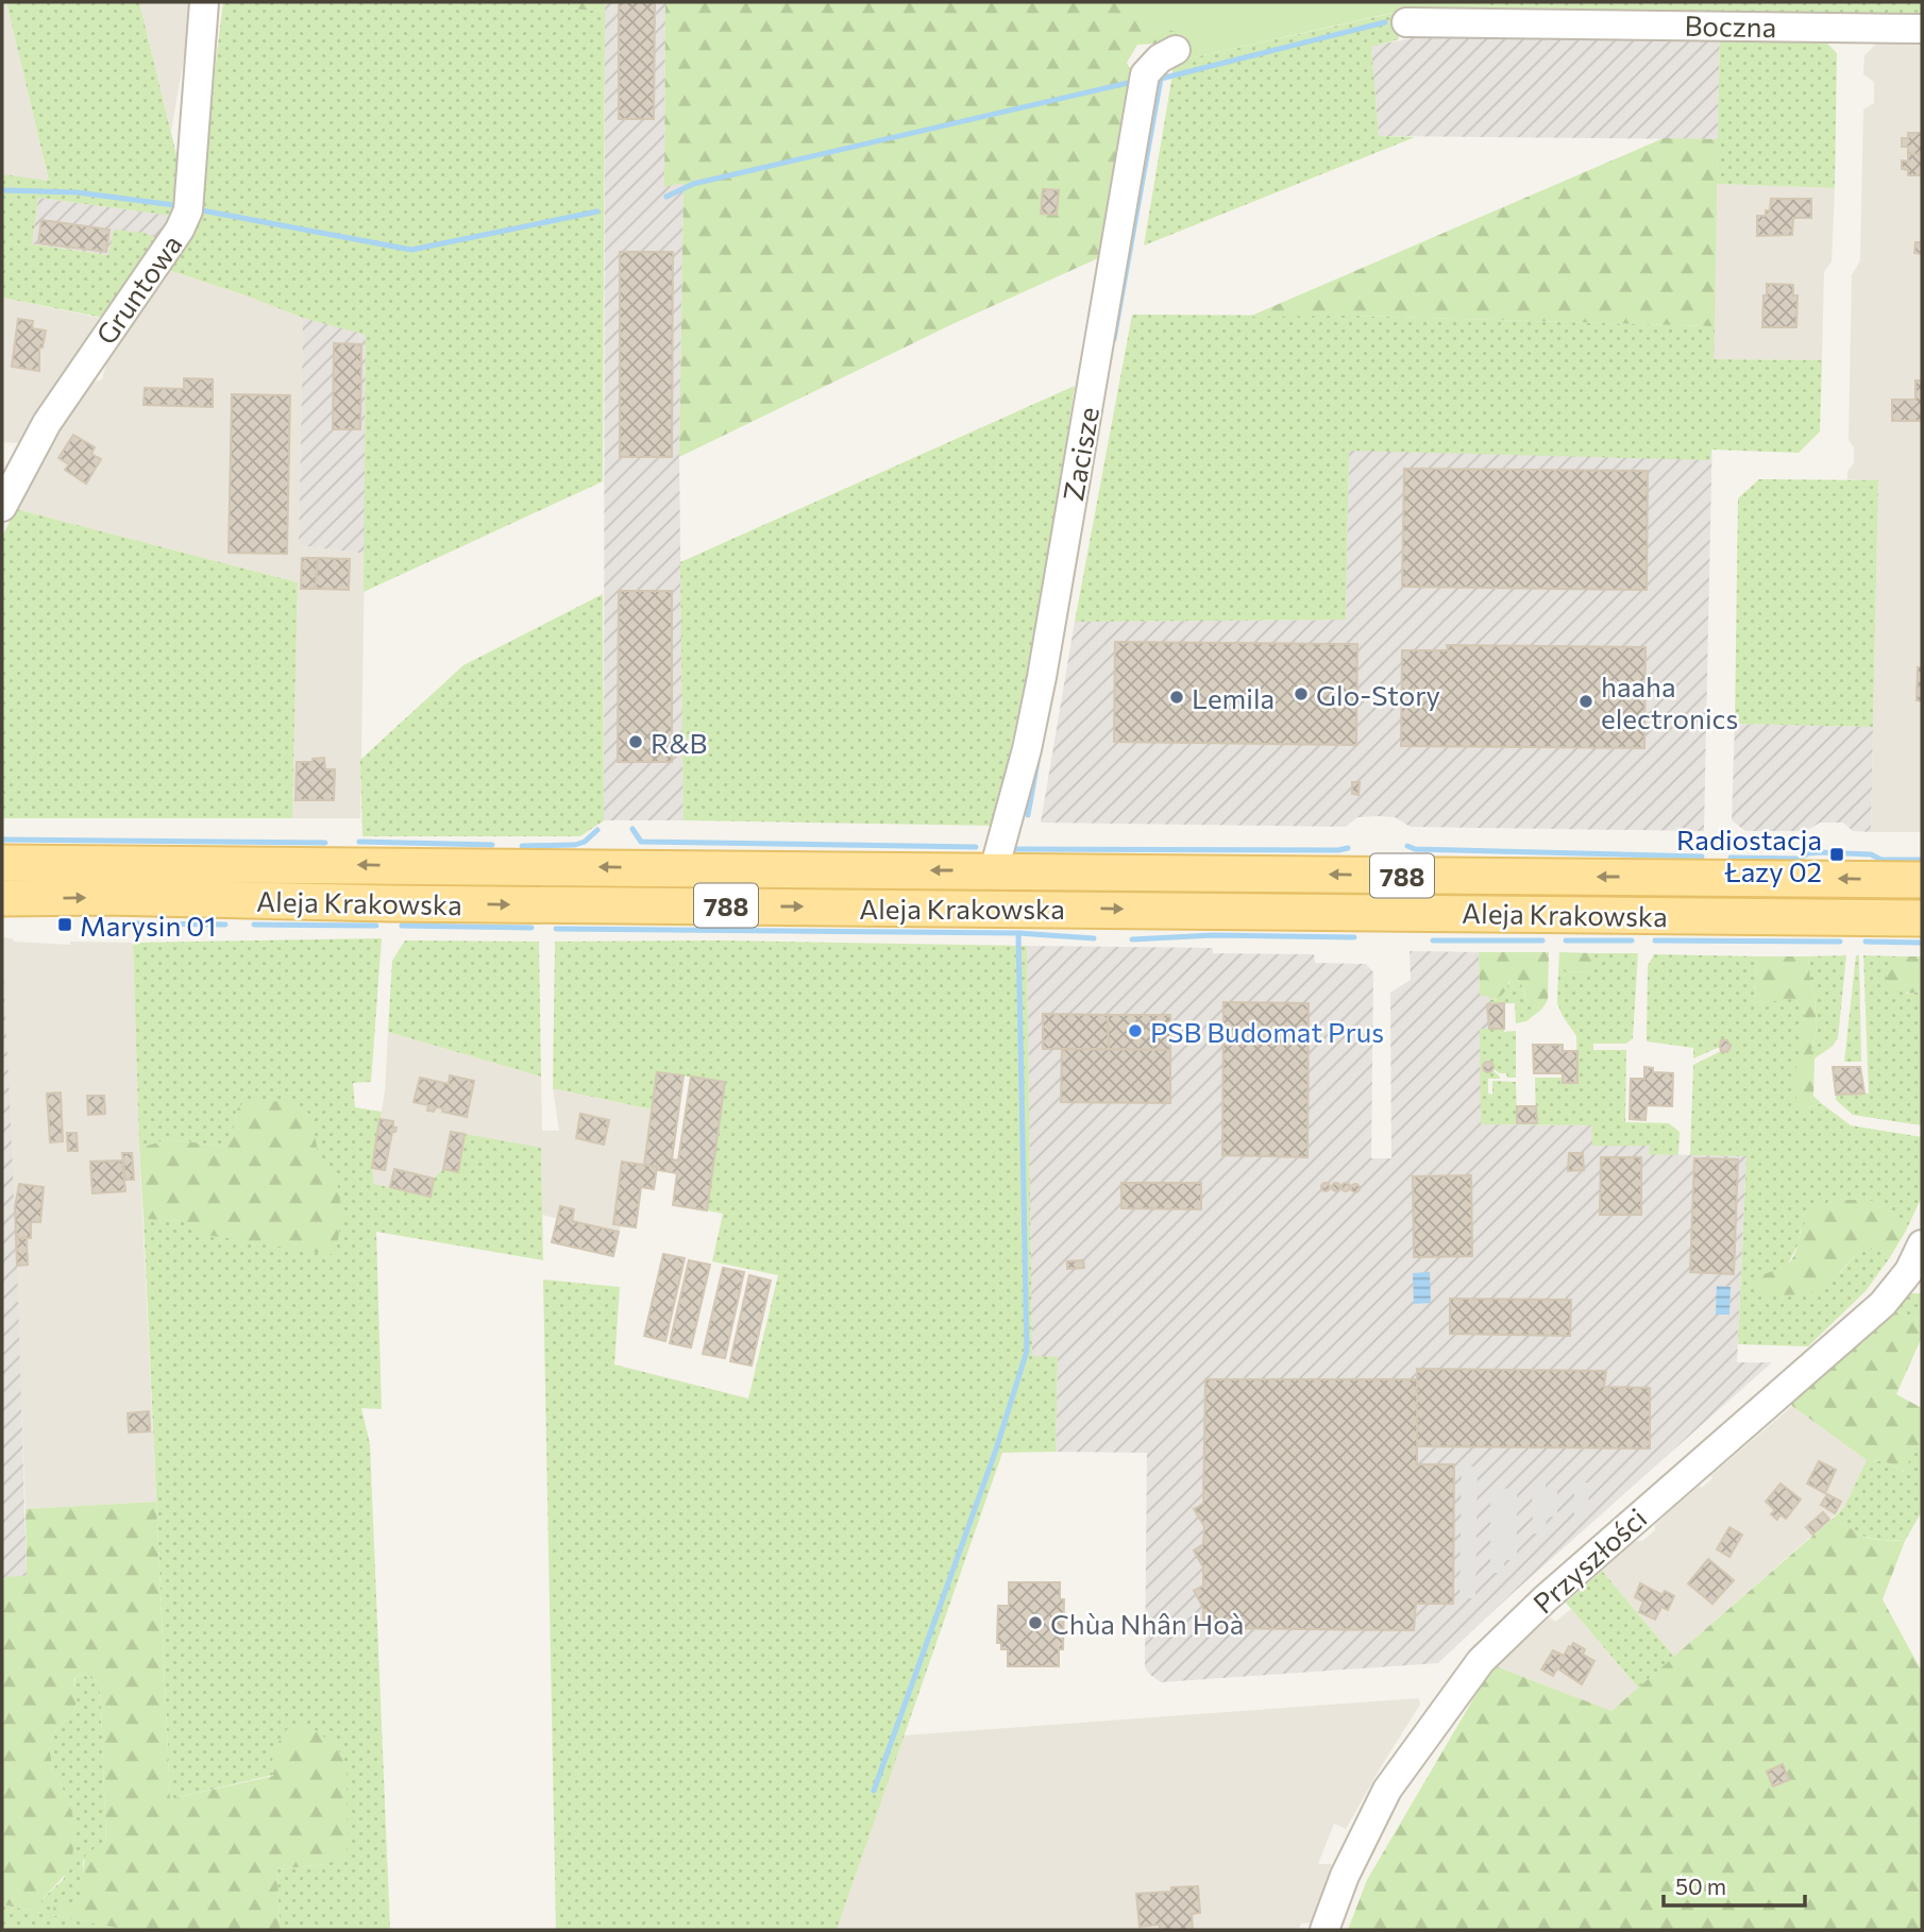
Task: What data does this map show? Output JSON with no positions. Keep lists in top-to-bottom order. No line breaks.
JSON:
{"streets":{"main road":["788","Aleja Krakowska"],"street":["Boczna","Gruntowa","Zacisze","Przyszłości"]},"crossings":[["Zacisze","Aleja Krakowska"]],"places":{"other":["Glo-Story","Lemila","haaha electronics","R&B","PSB Budomat Prus","Chùa Nhân Hoà"],"transit":["Radiostacja Łazy 02","Marysin 01"]},"scale_bar":"50 m"}
